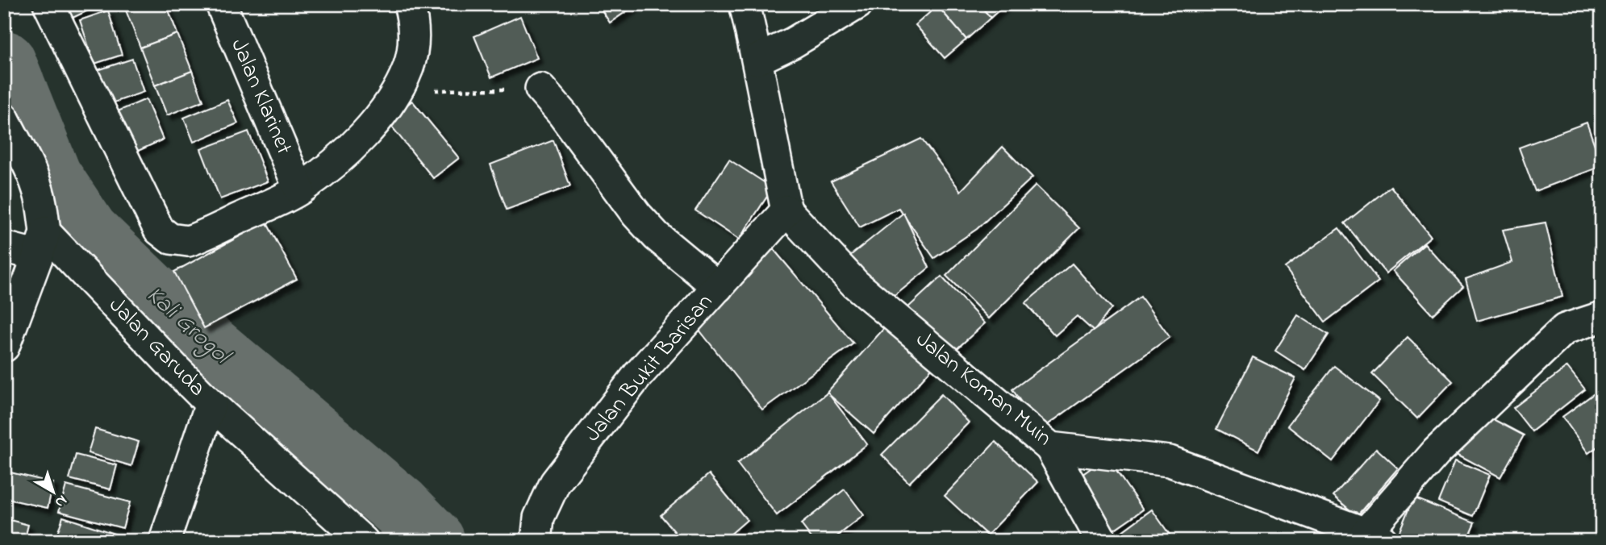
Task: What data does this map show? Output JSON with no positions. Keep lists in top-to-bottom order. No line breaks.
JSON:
{"streets":{"street":["Jalan Klarinet","Jalan Garuda","Jalan Bukit Barisan","Jalan Koman Muin"]},"crossings":[["Jalan Bukit Barisan","Jalan Koman Muin"]],"water":["Kali Grogol"],"north":"bottom right"}
